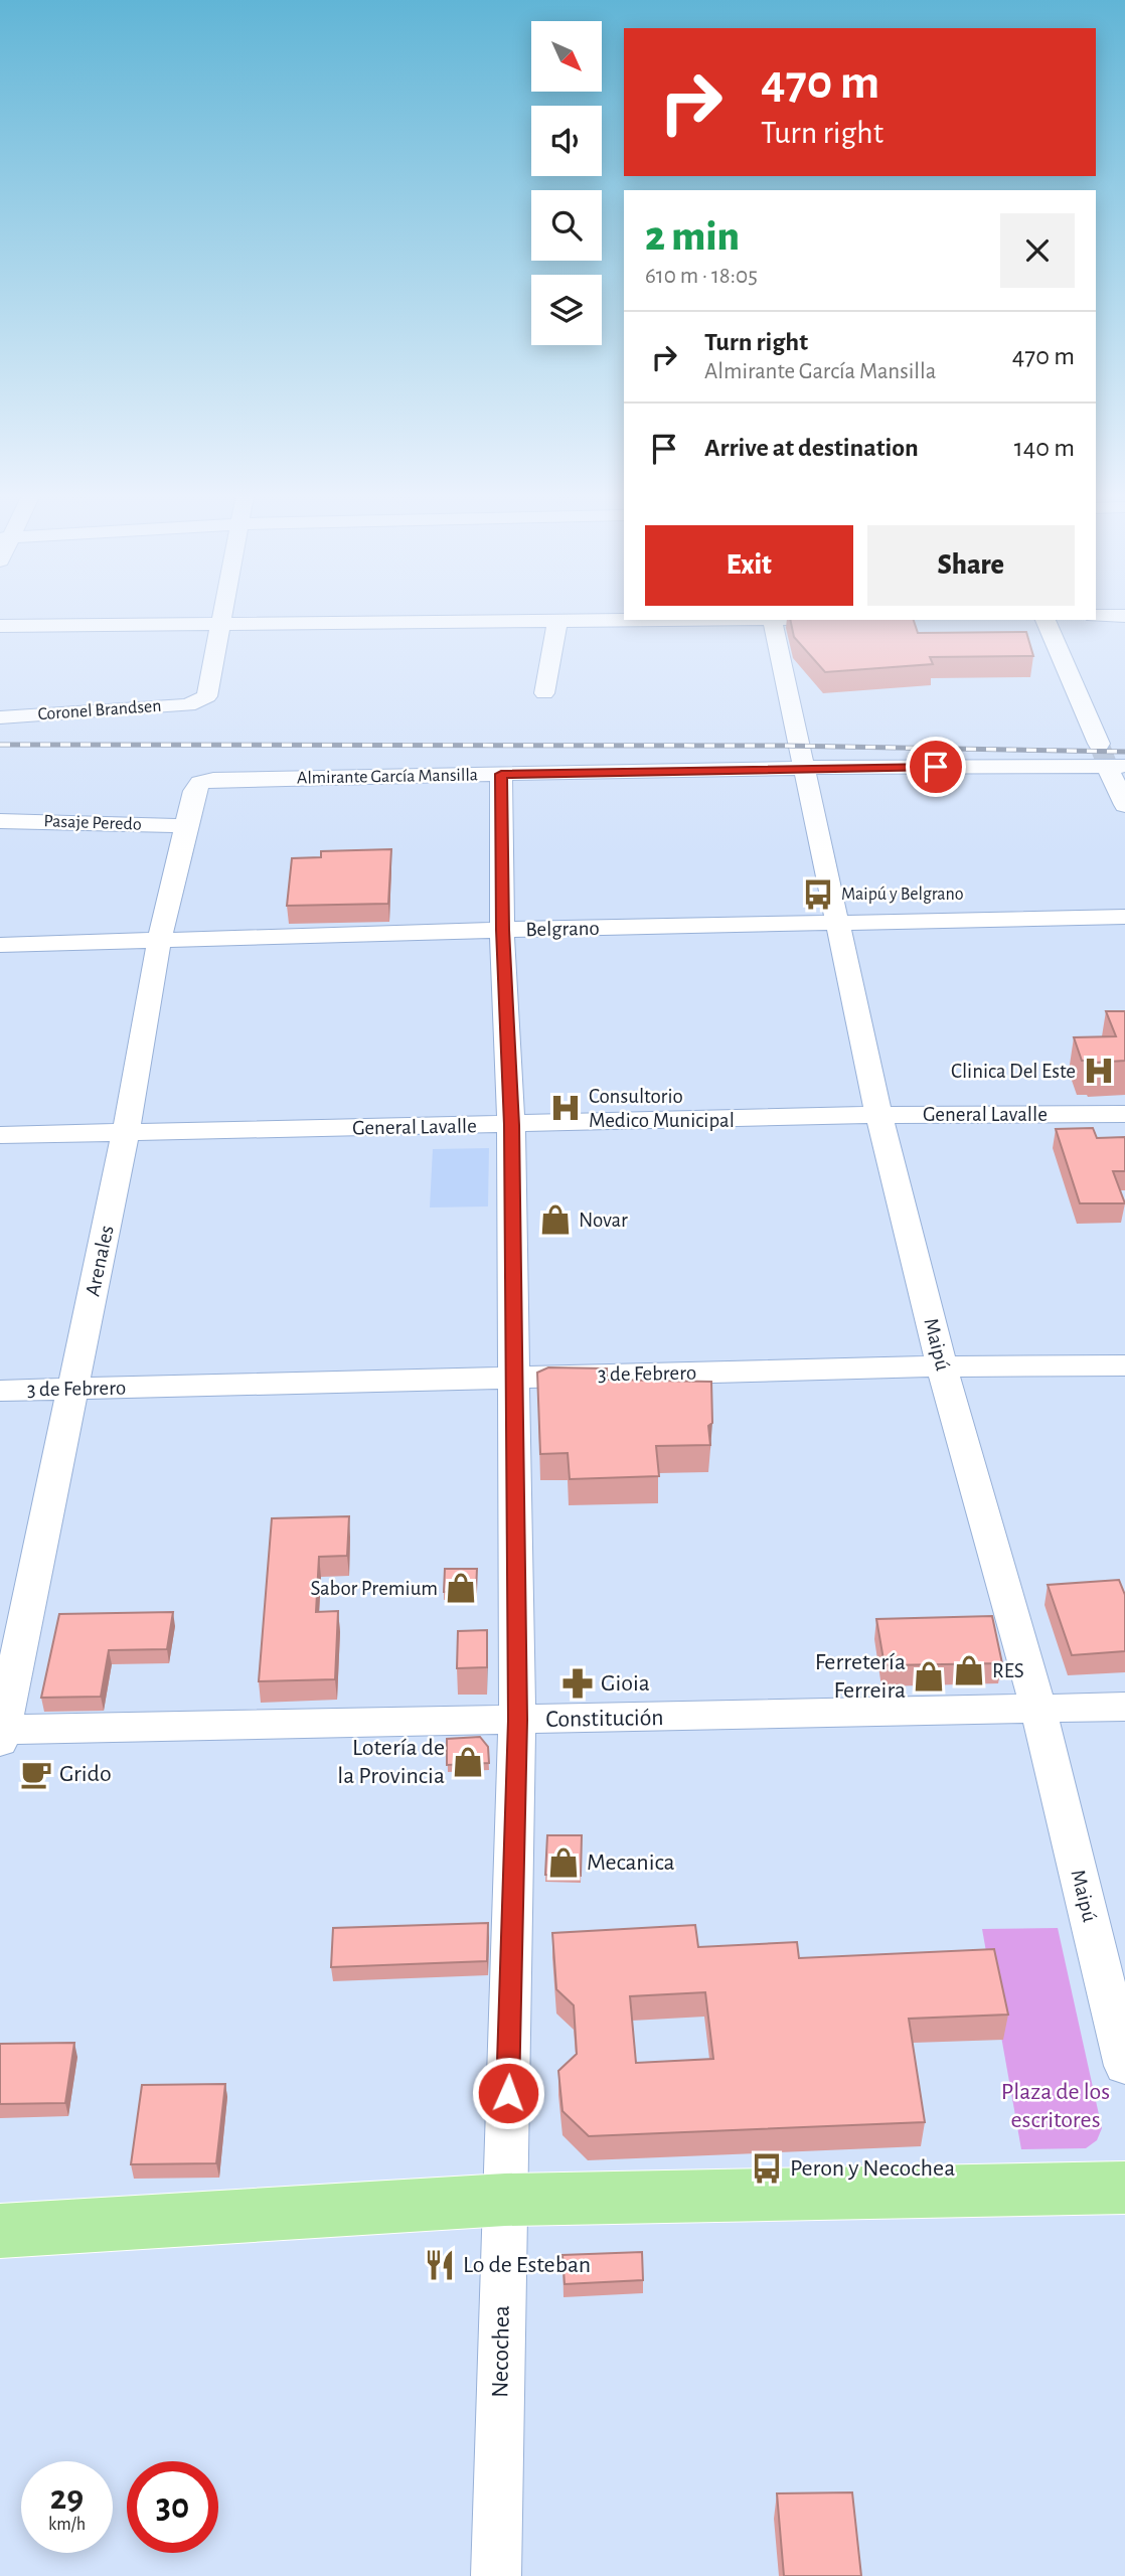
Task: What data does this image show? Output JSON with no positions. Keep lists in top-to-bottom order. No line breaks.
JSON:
{"streets":{"street":["Coronel Brandsen","Almirante García Mansilla","Pasaje Peredo","Belgrano","General Lavalle","Arenales","Maipú","3 de Febrero","Constitución","Necochea"]},"crossings":[["Almirante García Mansilla","Arenales"],["Almirante García Mansilla","Maipú"],["Almirante García Mansilla","Necochea"],["Pasaje Peredo","Arenales"],["Belgrano","Arenales"],["Belgrano","Maipú"],["Belgrano","Necochea"],["General Lavalle","Arenales"],["General Lavalle","Maipú"],["General Lavalle","Necochea"],["Arenales","3 de Febrero"],["Arenales","Constitución"],["Maipú","3 de Febrero"],["Maipú","Constitución"],["3 de Febrero","Necochea"],["Constitución","Necochea"]],"parks":["Plaza de los escritores"],"places":{"bus stop":["Maipú y Belgrano","Peron y Necochea"],"hospital":["Clinica Del Este","Consultorio Medico Municipal"],"shop":["Novar","Sabor Premium","RES","Ferretería Ferreira","Lotería de la Provincia","Mecanica"],"pharmacy":["Gioia"],"cafe":["Grido"],"restaurant":["Lo de Esteban"]},"north":"bottom right","page":{"turn":["470 m","Turn right"],"heading":["2 min","610 m · 18:05"],"list":[{"name":"Turn right","note":"Almirante García Mansilla","value":"470 m"},{"name":"Arrive at destination","value":"140 m"}],"buttons":["Exit","Share"],"speed":"29 km/h","limit":"30"}}
